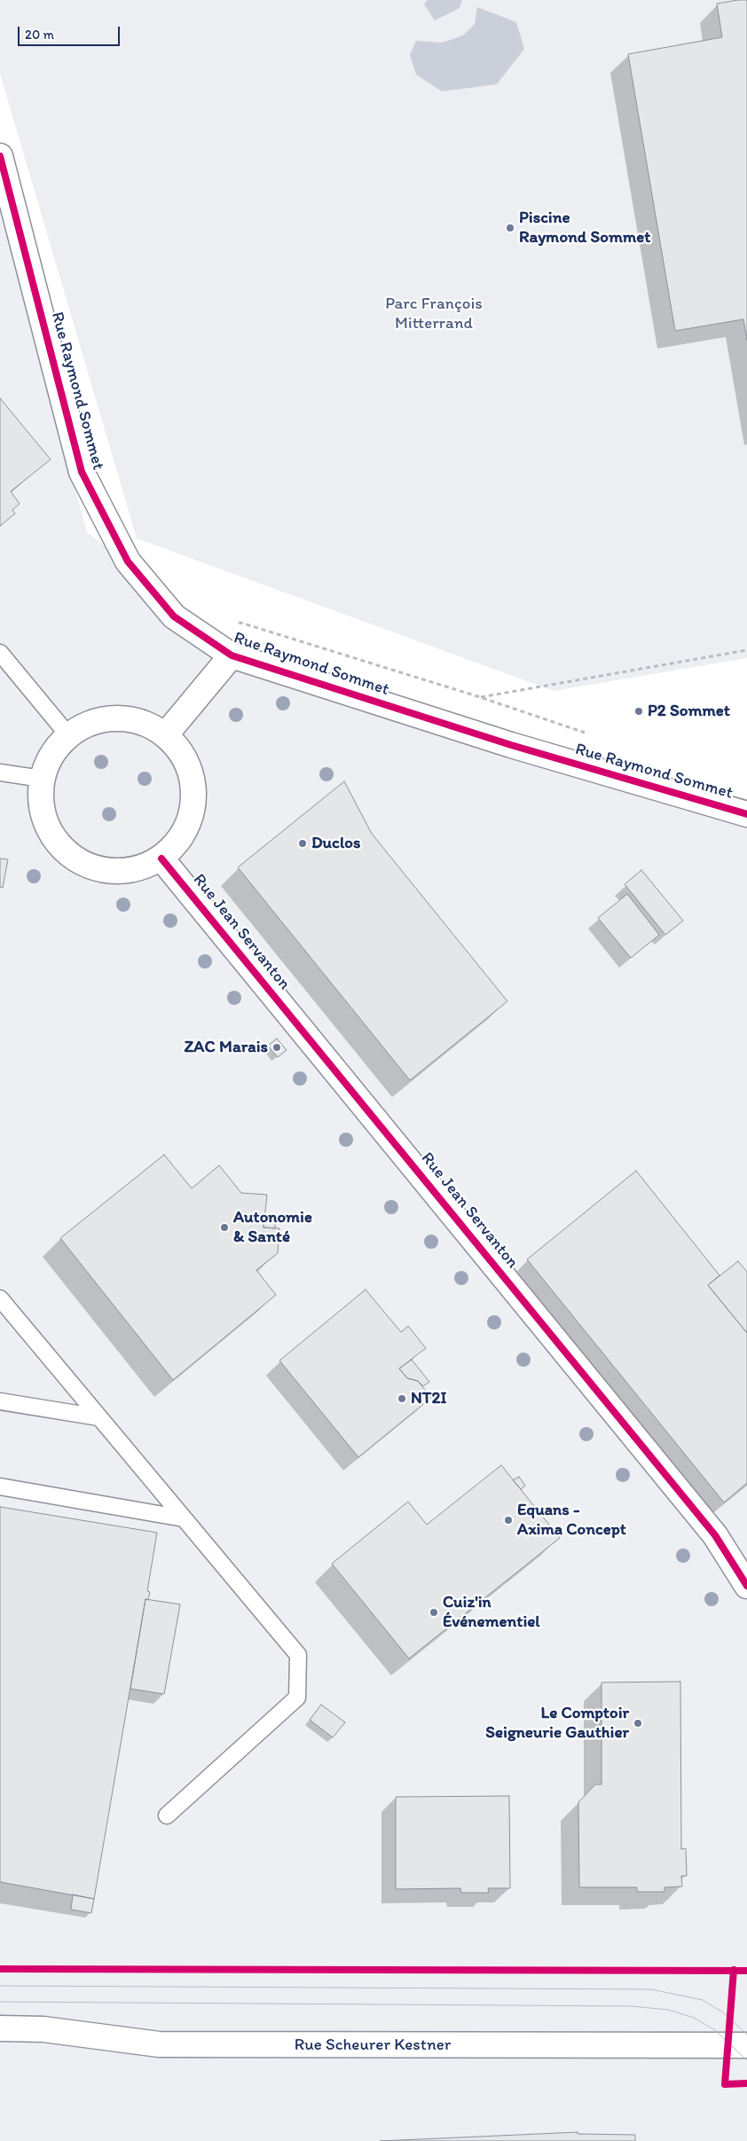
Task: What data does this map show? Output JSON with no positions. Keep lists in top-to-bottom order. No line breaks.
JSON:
{"streets":{"street":["Rue Raymond Sommet","Rue Jean Servanton","Rue Scheurer Kestner"]},"parks":["Parc François Mitterrand"],"places":["Piscine Raymond Sommet","P2 Sommet","Duclos","ZAC Marais","Autonomie & Santé","NT2I","Equans - Axima Concept","Cuiz'in Événementiel","Le Comptoir Seigneurie Gauthier"],"scale_bar":"20 m"}
